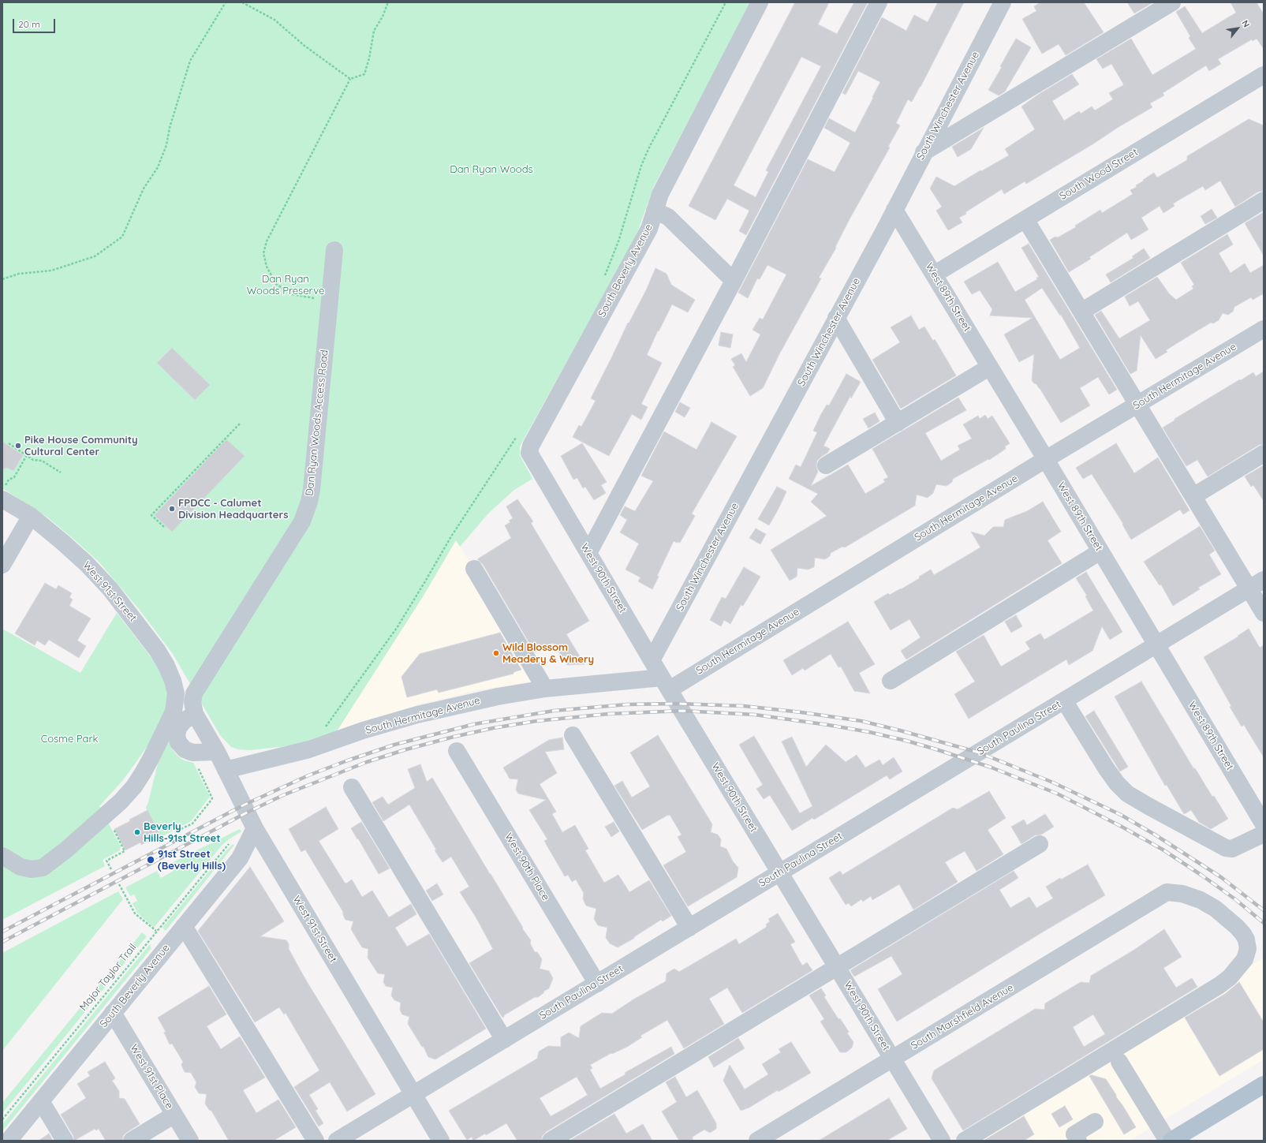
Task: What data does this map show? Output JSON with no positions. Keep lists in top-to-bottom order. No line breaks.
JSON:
{"streets":{"street":["South Winchester Avenue","South Wood Street","South Beverly Avenue","West 89th Street","South Hermitage Avenue","Dan Ryan Woods Access Road","West 90th Street","West 91st Street","South Paulina Street","West 90th Place","South Marshfield Avenue","West 91st Place"],"path":["Major Taylor Trail"]},"crossings":[["South Winchester Avenue","West 89th Street"],["South Winchester Avenue","West 90th Street"],["South Wood Street","West 89th Street"],["South Beverly Avenue","West 90th Street"],["South Beverly Avenue","West 91st Street"],["South Beverly Avenue","West 91st Place"],["West 89th Street","South Hermitage Avenue"],["West 89th Street","South Paulina Street"],["South Hermitage Avenue","West 90th Street"],["South Hermitage Avenue","West 91st Street"],["Dan Ryan Woods Access Road","West 91st Street"],["West 90th Street","South Paulina Street"],["West 90th Street","South Marshfield Avenue"],["West 91st Street","South Paulina Street"],["South Paulina Street","West 90th Place"]],"parks":["Dan Ryan Woods","Dan Ryan Woods Preserve","Cosme Park"],"places":["Pike House Community Cultural Center","FPDCC - Calumet Division Headquarters","Wild Blossom Meadery & Winery","Beverly Hills-91st Street","91st Street (Beverly Hills)"],"scale_bar":"20 m","north":"top right"}
